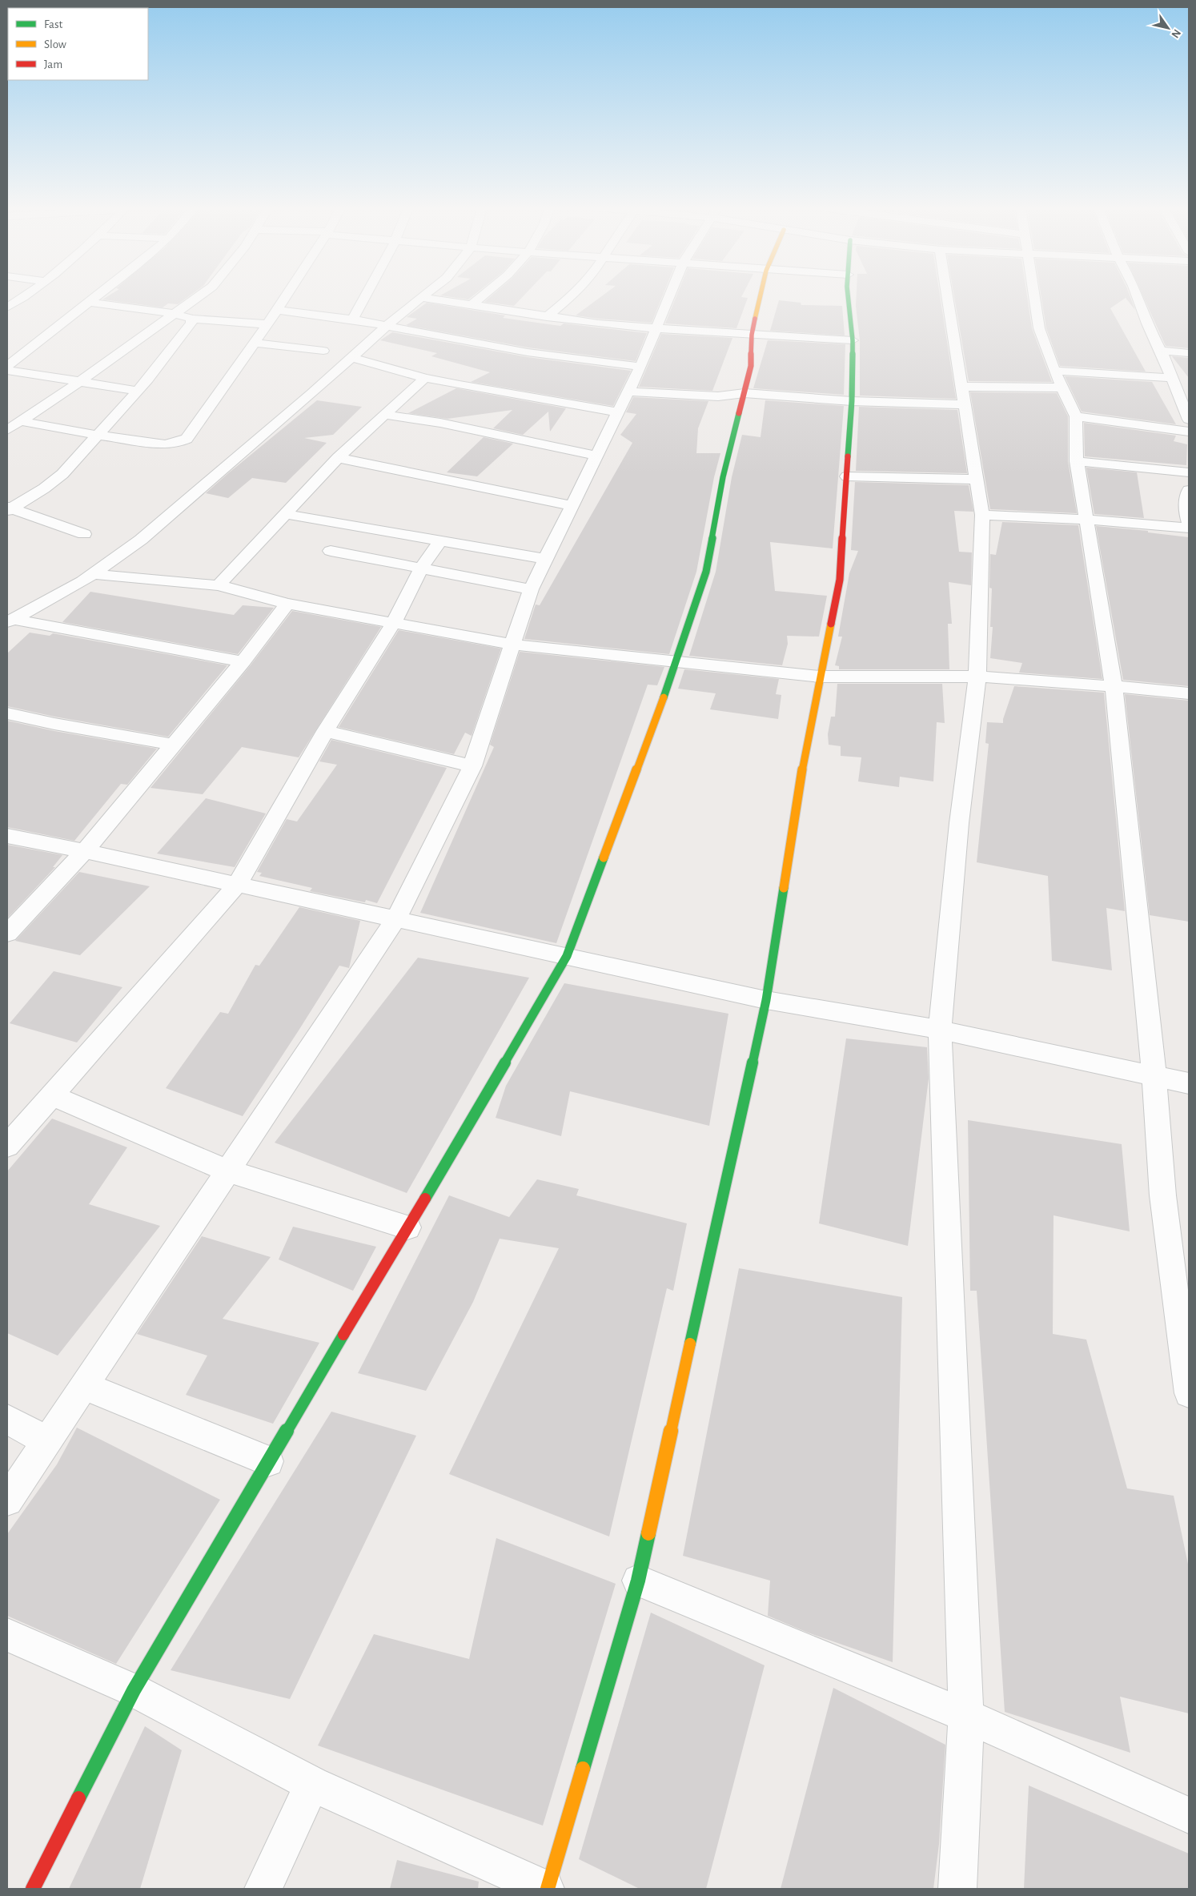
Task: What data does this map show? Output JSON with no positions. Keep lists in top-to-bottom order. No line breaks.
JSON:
{"legend":["Fast","Slow","Jam"],"north":"bottom right"}
